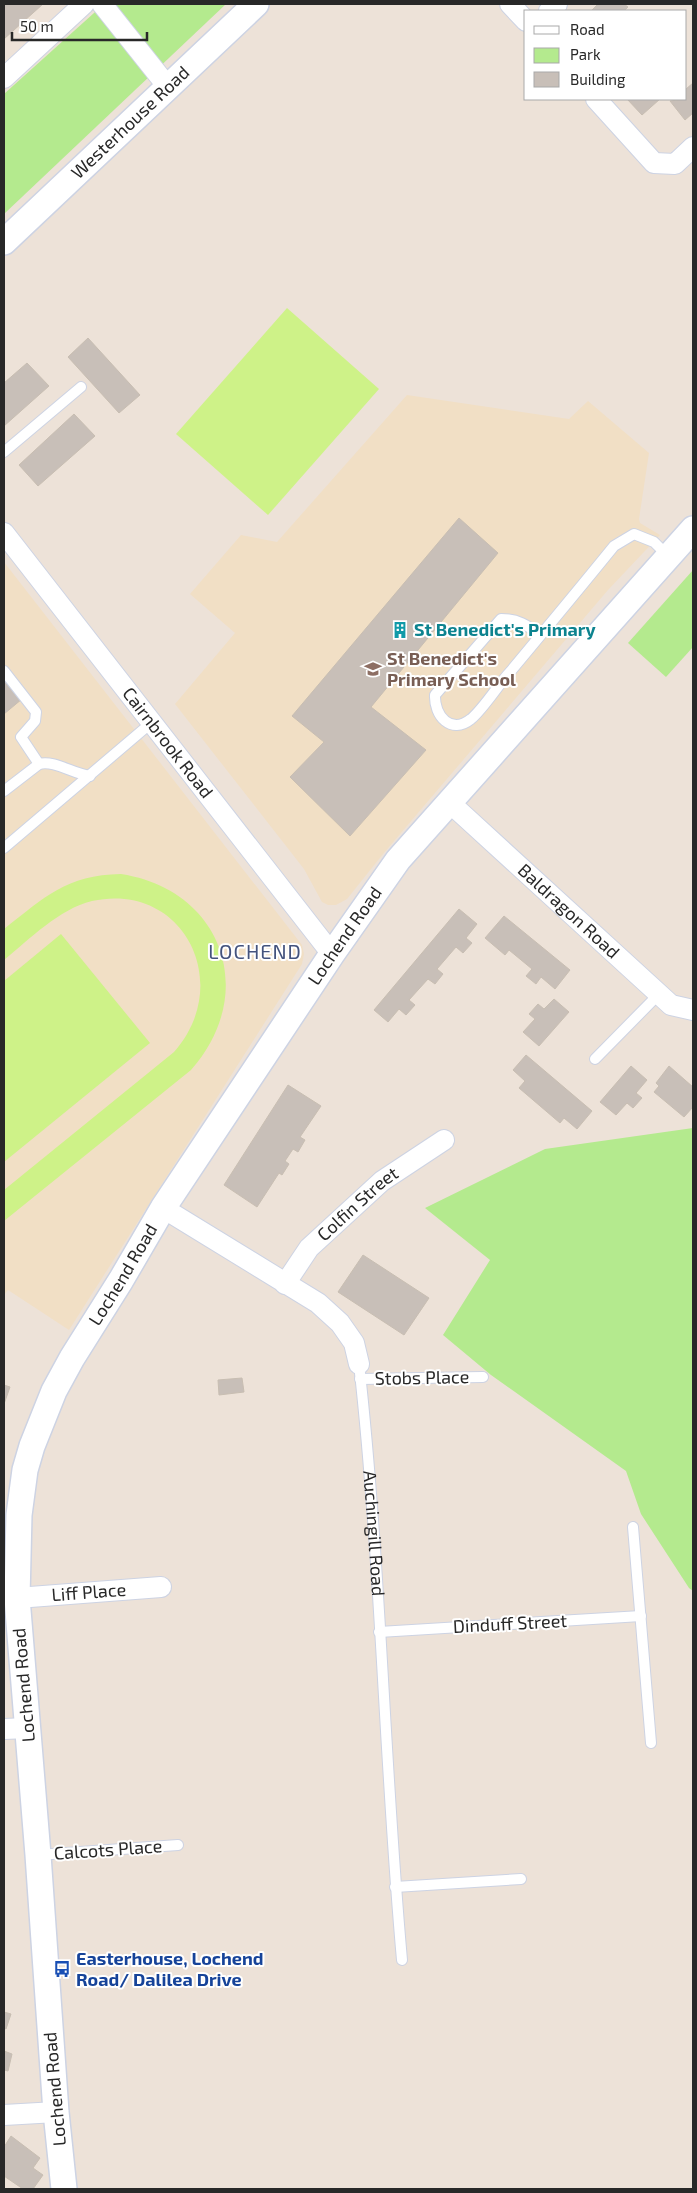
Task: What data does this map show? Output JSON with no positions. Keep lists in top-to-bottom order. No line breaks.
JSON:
{"streets":{"street":["Westerhouse Road","Cairnbrook Road","Baldragon Road","Lochend Road","Colfin Street","Auchingill Road","Liff Place"],"lane":["Stobs Place","Dinduff Street","Calcots Place"]},"crossings":[["Cairnbrook Road","Lochend Road"],["Baldragon Road","Lochend Road"],["Lochend Road","Auchingill Road"],["Lochend Road","Liff Place"],["Lochend Road","Calcots Place"],["Colfin Street","Auchingill Road"],["Stobs Place","Auchingill Road"],["Auchingill Road","Dinduff Street"]],"districts":["LOCHEND"],"places":{"building":["St Benedict's Primary"],"school or university":["St Benedict's Primary School"],"bus stop":["Easterhouse, Lochend Road/ Dalilea Drive"]},"legend":["Road","Park","Building"],"scale_bar":"50 m"}
